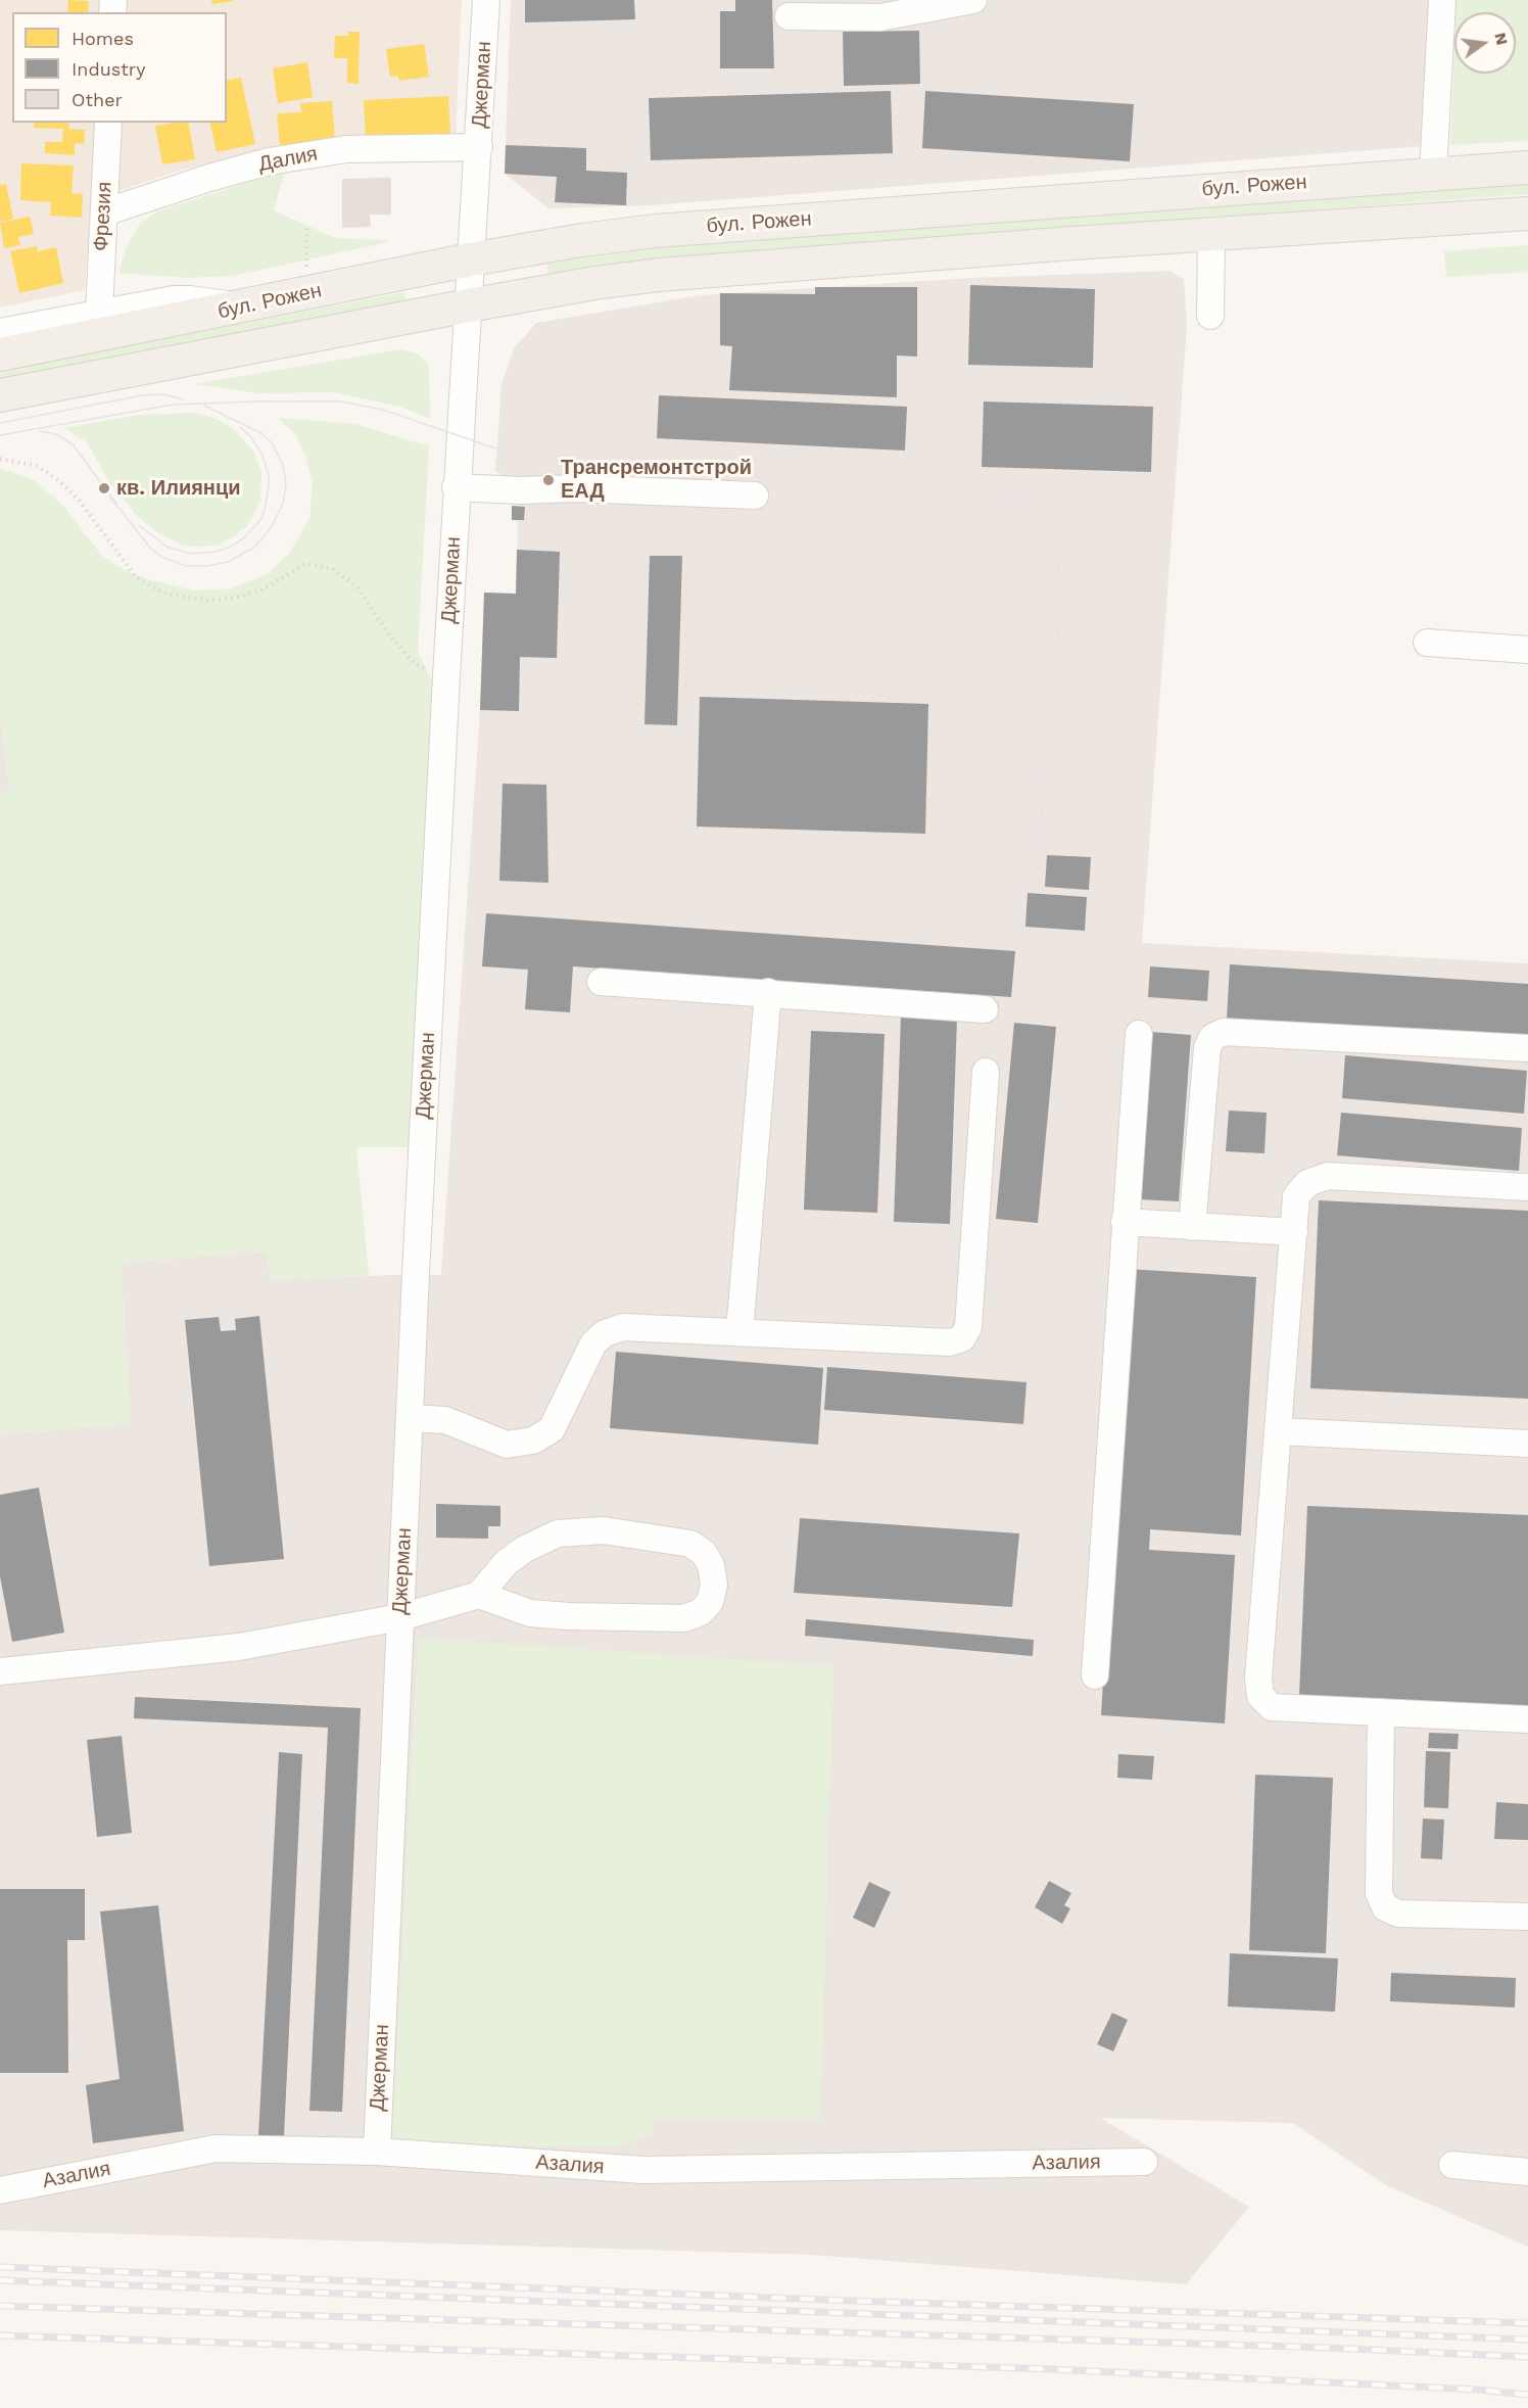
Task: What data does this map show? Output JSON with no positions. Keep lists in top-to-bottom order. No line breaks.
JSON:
{"streets":{"main road":["бул. Рожен"],"street":["Джерман","Далия","Фрезия","Азалия"]},"crossings":[["Джерман","Далия"],["Джерман","бул. Рожен"],["Джерман","Азалия"],["Далия","Фрезия"]],"places":["Трансремонтстрой ЕАД","кв. Илиянци"],"legend":["Homes","Industry","Other"],"north":"right"}
